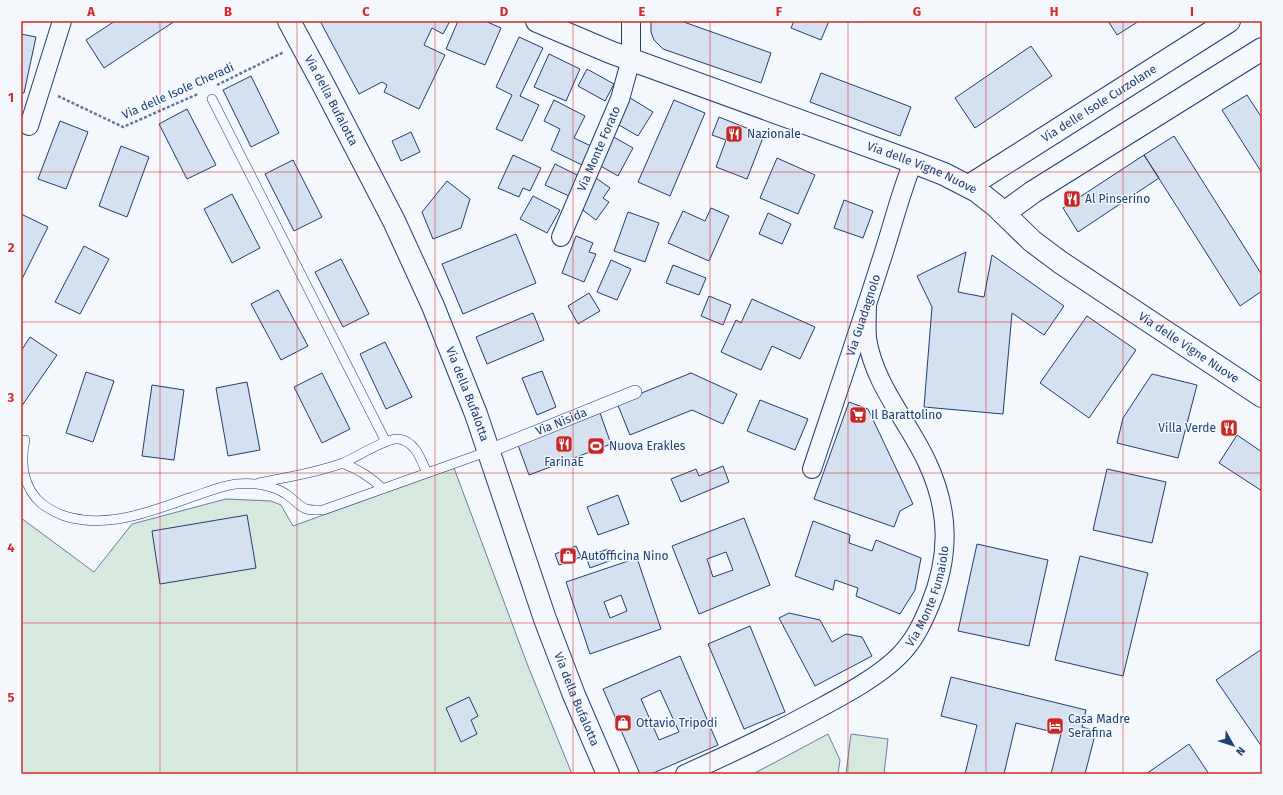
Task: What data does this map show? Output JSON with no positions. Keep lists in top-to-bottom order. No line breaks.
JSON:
{"streets":{"street":["Via della Bufalotta","Via delle Isole Curzolane","Via Monte Forato","Via delle Vigne Nuove","Via Guadagnolo","Via Nisida","Via Monte Fumaiolo"],"path":["Via delle Isole Cheradi"]},"crossings":[["Via delle Isole Cheradi","Via della Bufalotta"],["Via della Bufalotta","Via Nisida"],["Via delle Isole Curzolane","Via delle Vigne Nuove"],["Via Monte Forato","Via delle Vigne Nuove"],["Via delle Vigne Nuove","Via Guadagnolo"],["Via Guadagnolo","Via Monte Fumaiolo"]],"places":{"restaurant":["Nazionale","Al Pinserino","Villa Verde","FarinaE"],"supermarket":["Il Barattolino"],"sports":["Nuova Erakles"],"shop":["Autofficina Nino","Ottavio Tripodi"],"hotel":["Casa Madre Serafina"]},"north":"bottom right","grid":{"columns":["A","B","C","D","E","F","G","H","I"],"rows":["1","2","3","4","5"]}}
